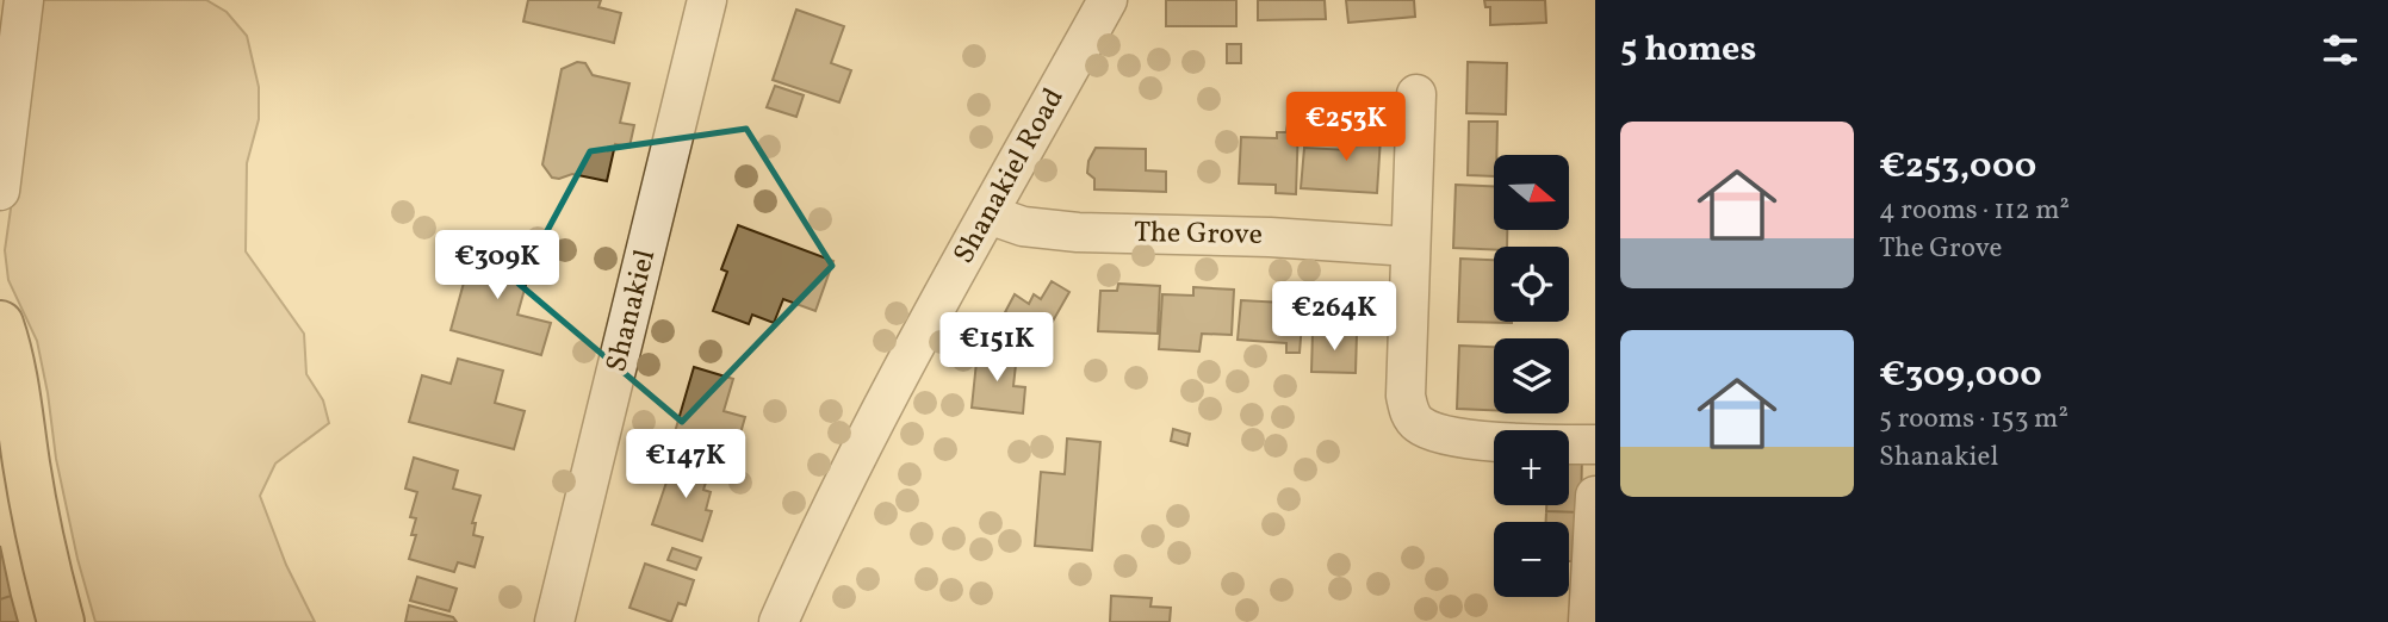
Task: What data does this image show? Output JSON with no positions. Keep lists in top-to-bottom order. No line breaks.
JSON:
{"streets":{"street":["Shanakiel Road","The Grove","Shanakiel"]},"crossings":[["Shanakiel Road","The Grove"]],"north":"right","page":{"heading":"5 homes","price":["€253K","€309K","€264K","€151K","€147K"],"list":[{"name":"€253,000","note":"4 rooms · 112 m² · The Grove"},{"name":"€309,000","note":"5 rooms · 153 m² · Shanakiel"}],"map_buttons":["+","−"]}}
